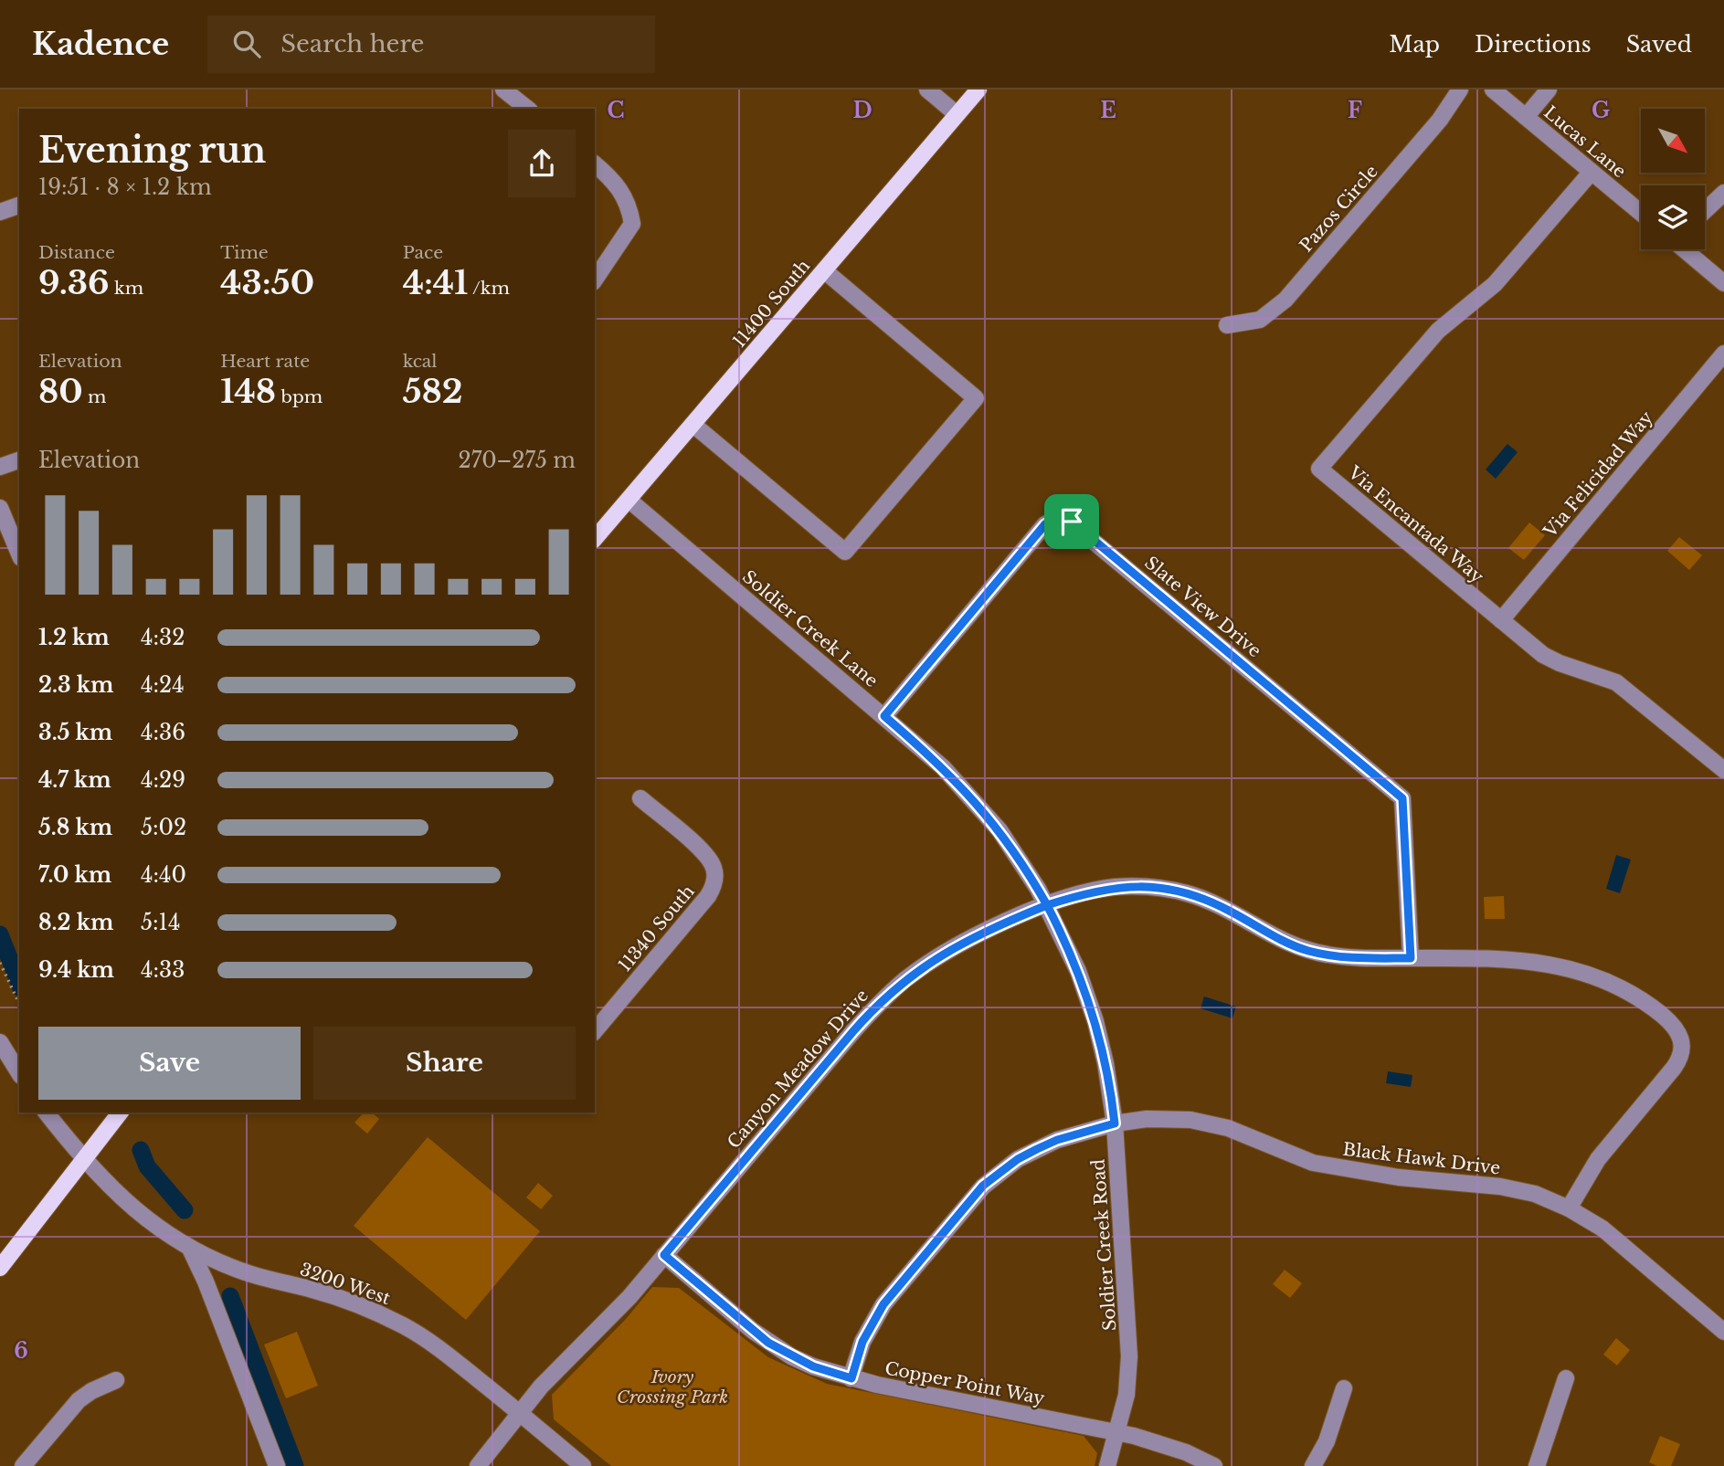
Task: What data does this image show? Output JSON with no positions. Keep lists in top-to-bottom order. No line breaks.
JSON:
{"streets":{"main road":["11400 South"],"street":["Lucas Lane","Pazos Circle","Via Felicidad Way","Via Encantada Way","Slate View Drive","Soldier Creek Lane","11340 South","Canyon Meadow Drive","Black Hawk Drive","Soldier Creek Road","3200 West","Copper Point Way"]},"crossings":[["Lucas Lane","Via Encantada Way"],["11400 South","Soldier Creek Lane"],["Via Felicidad Way","Via Encantada Way"],["Slate View Drive","Soldier Creek Lane"],["Slate View Drive","Canyon Meadow Drive"],["Soldier Creek Lane","Canyon Meadow Drive"],["Soldier Creek Lane","Soldier Creek Road"],["Canyon Meadow Drive","Black Hawk Drive"],["Canyon Meadow Drive","3200 West"],["Canyon Meadow Drive","Copper Point Way"],["Black Hawk Drive","Soldier Creek Road"],["Black Hawk Drive","Copper Point Way"],["Soldier Creek Road","Copper Point Way"]],"parks":["Ivory Crossing Park"],"north":"bottom right","page":{"header":"Kadence","search":"Search here","nav":["Map","Directions","Saved"],"heading":["Evening run","19:51 · 8 × 1.2 km"],"stats":[["Distance","9.36 km"],["Time","43:50"],["Pace","4:41 /km"],["Elevation","80 m"],["Heart rate","148 bpm"],["kcal","582"]],"chart":["Elevation","270–275 m"],"list":[{"name":"1.2 km","note":"4:32"},{"name":"2.3 km","note":"4:24"},{"name":"3.5 km","note":"4:36"},{"name":"4.7 km","note":"4:29"},{"name":"5.8 km","note":"5:02"},{"name":"7.0 km","note":"4:40"},{"name":"8.2 km","note":"5:14"},{"name":"9.4 km","note":"4:33"}],"buttons":["Save","Share"]},"grid":{"columns":["C","D","E","F","G"],"rows":["6"]}}
